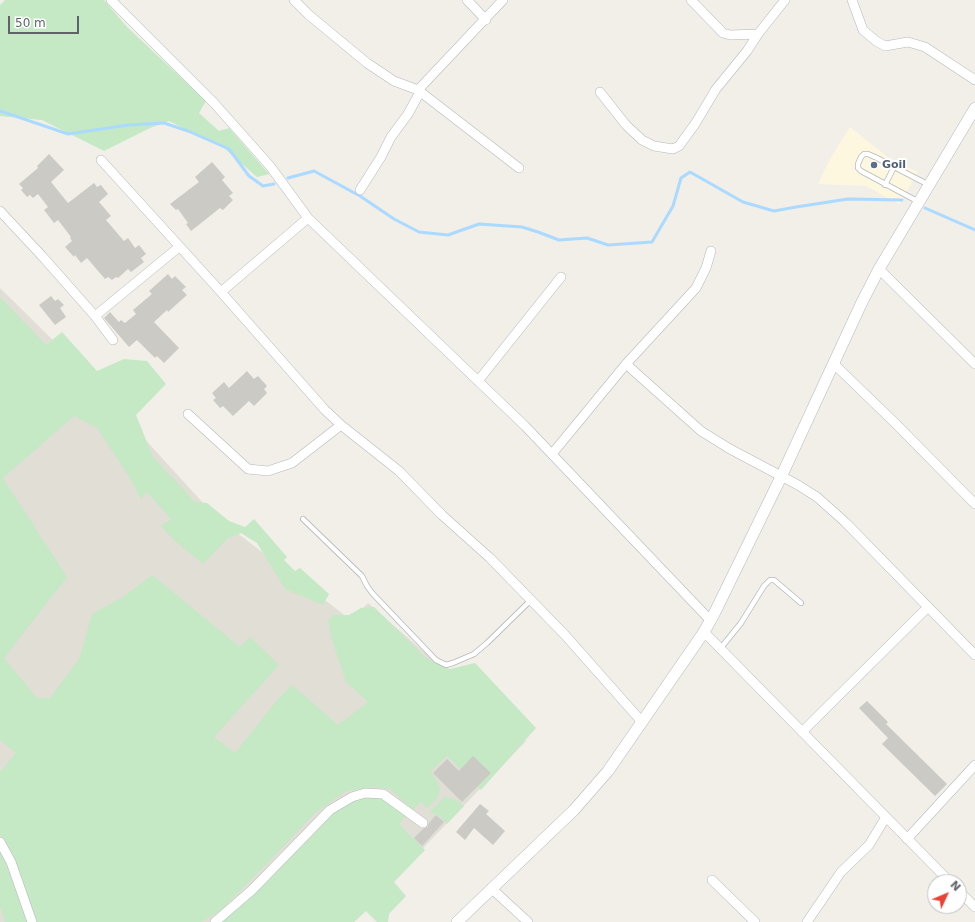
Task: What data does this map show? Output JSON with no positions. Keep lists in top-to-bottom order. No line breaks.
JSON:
{"places":["Goil"],"scale_bar":"50 m","north":"top right"}
